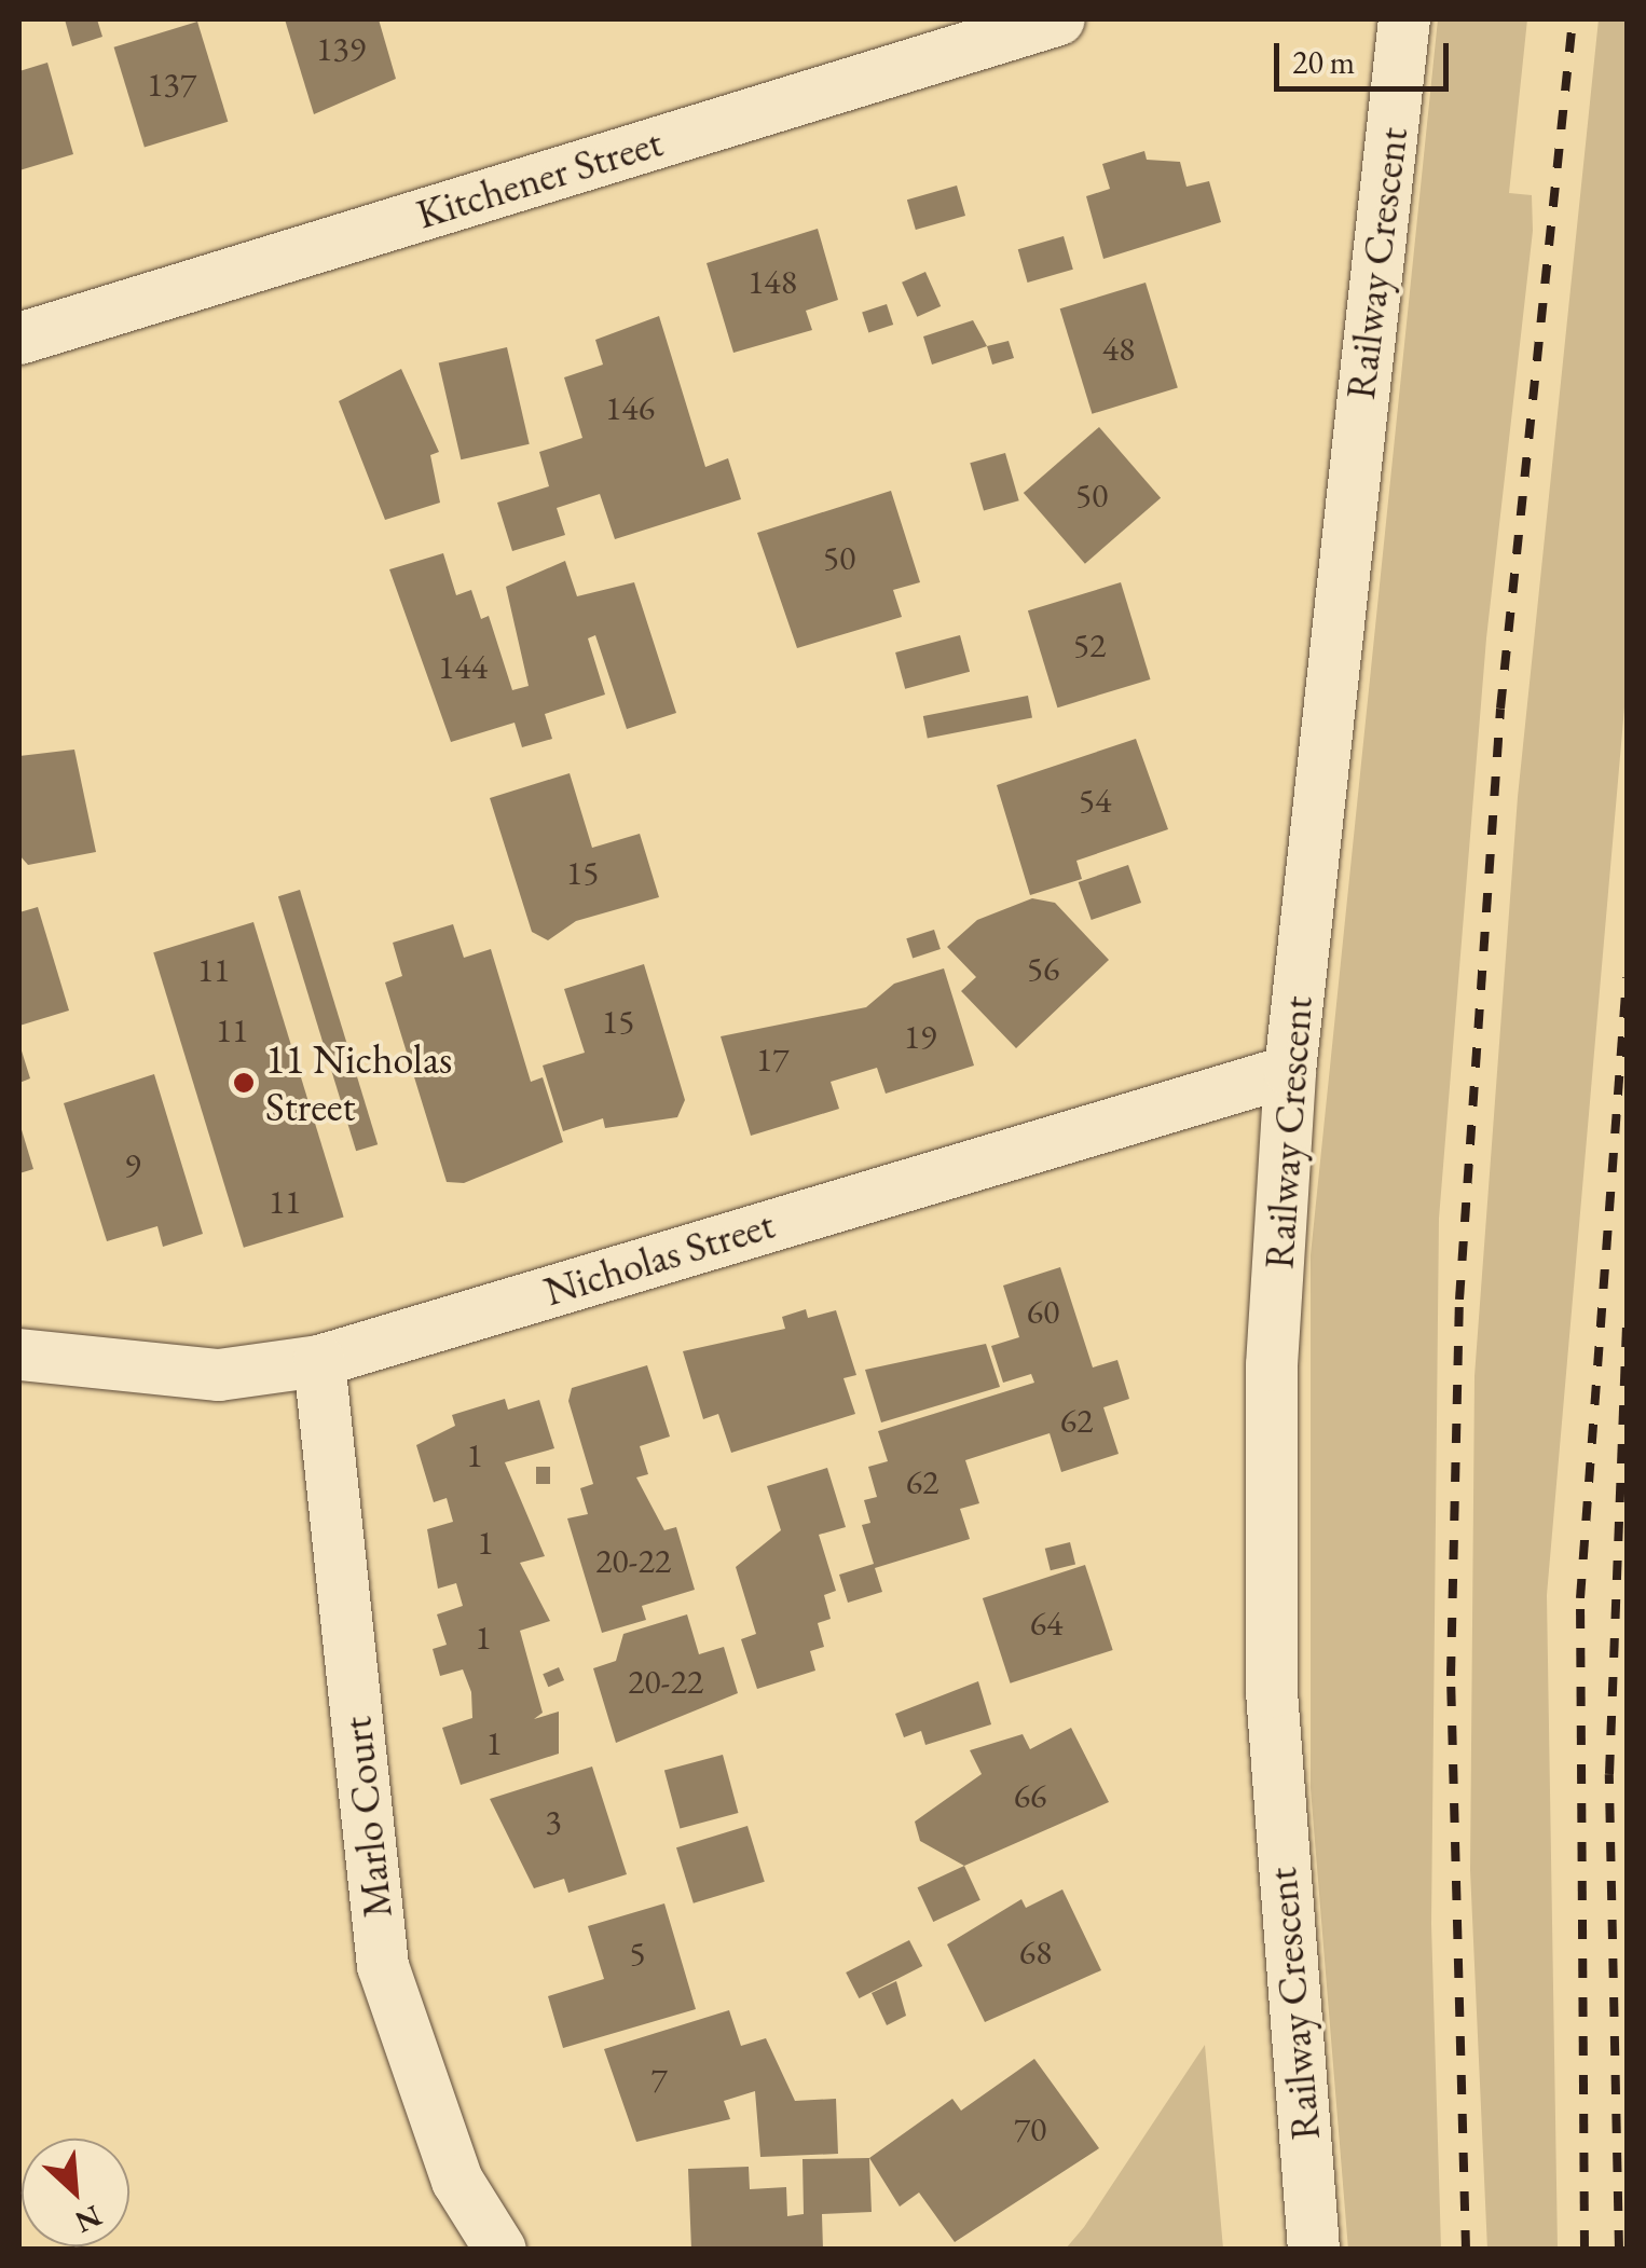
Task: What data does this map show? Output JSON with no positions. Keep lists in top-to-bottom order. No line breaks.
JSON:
{"streets":{"street":["Kitchener Street","Railway Crescent","Nicholas Street","Marlo Court"]},"crossings":[["Railway Crescent","Nicholas Street"],["Nicholas Street","Marlo Court"]],"places":["11 Nicholas Street"],"house_numbers":["139","137","148","48","146","50","50","52","144","54","15","56","11","15","11","19","17","9","11","60","62","1","62","1","20-22","64","1","20-22","1","66","3","68","5","7","70"],"scale_bar":"20 m","north":"bottom right"}
